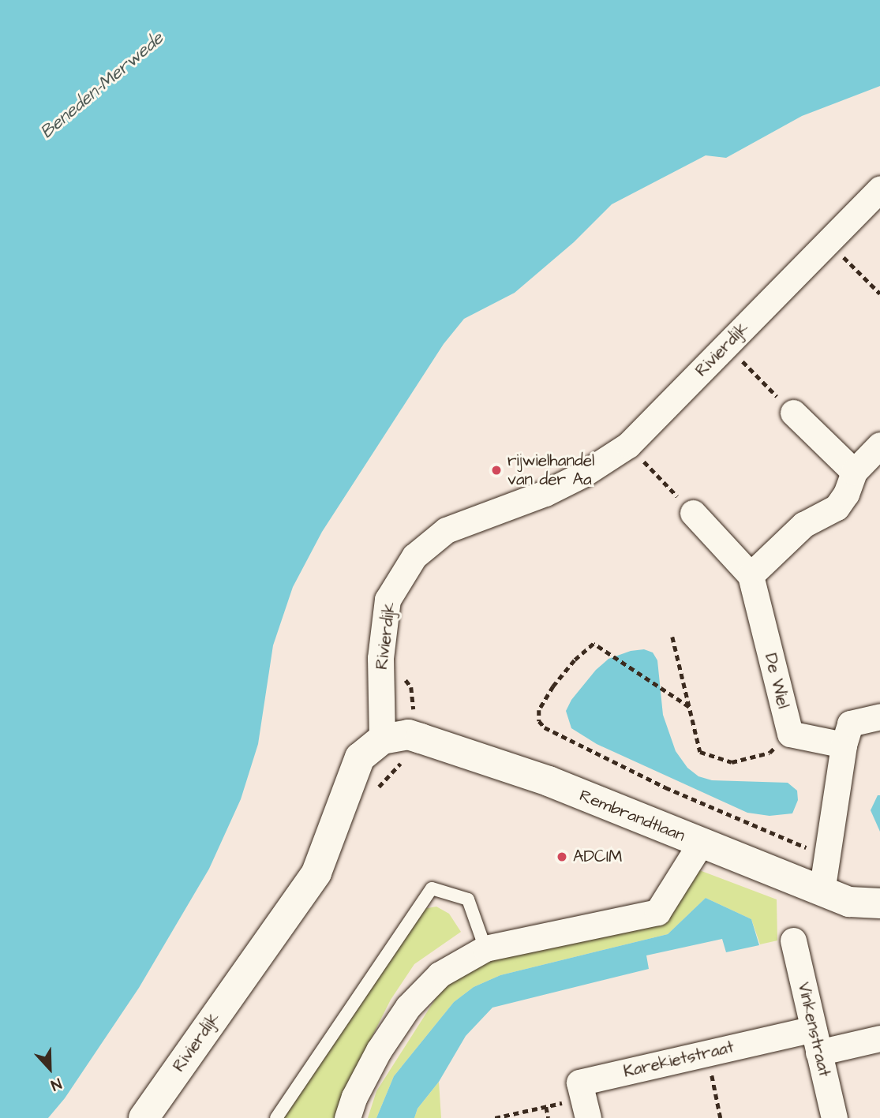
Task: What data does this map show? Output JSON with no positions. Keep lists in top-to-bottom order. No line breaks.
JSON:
{"streets":{"street":["Rivierdijk","De Wiel","Rembrandtlaan","Vinkenstraat","Karekietstraat"]},"crossings":[["Rivierdijk","Rembrandtlaan"],["Vinkenstraat","Karekietstraat"]],"water":["Beneden-Merwede"],"places":["rijwielhandel van der Aa","ADCIM"],"north":"bottom"}
